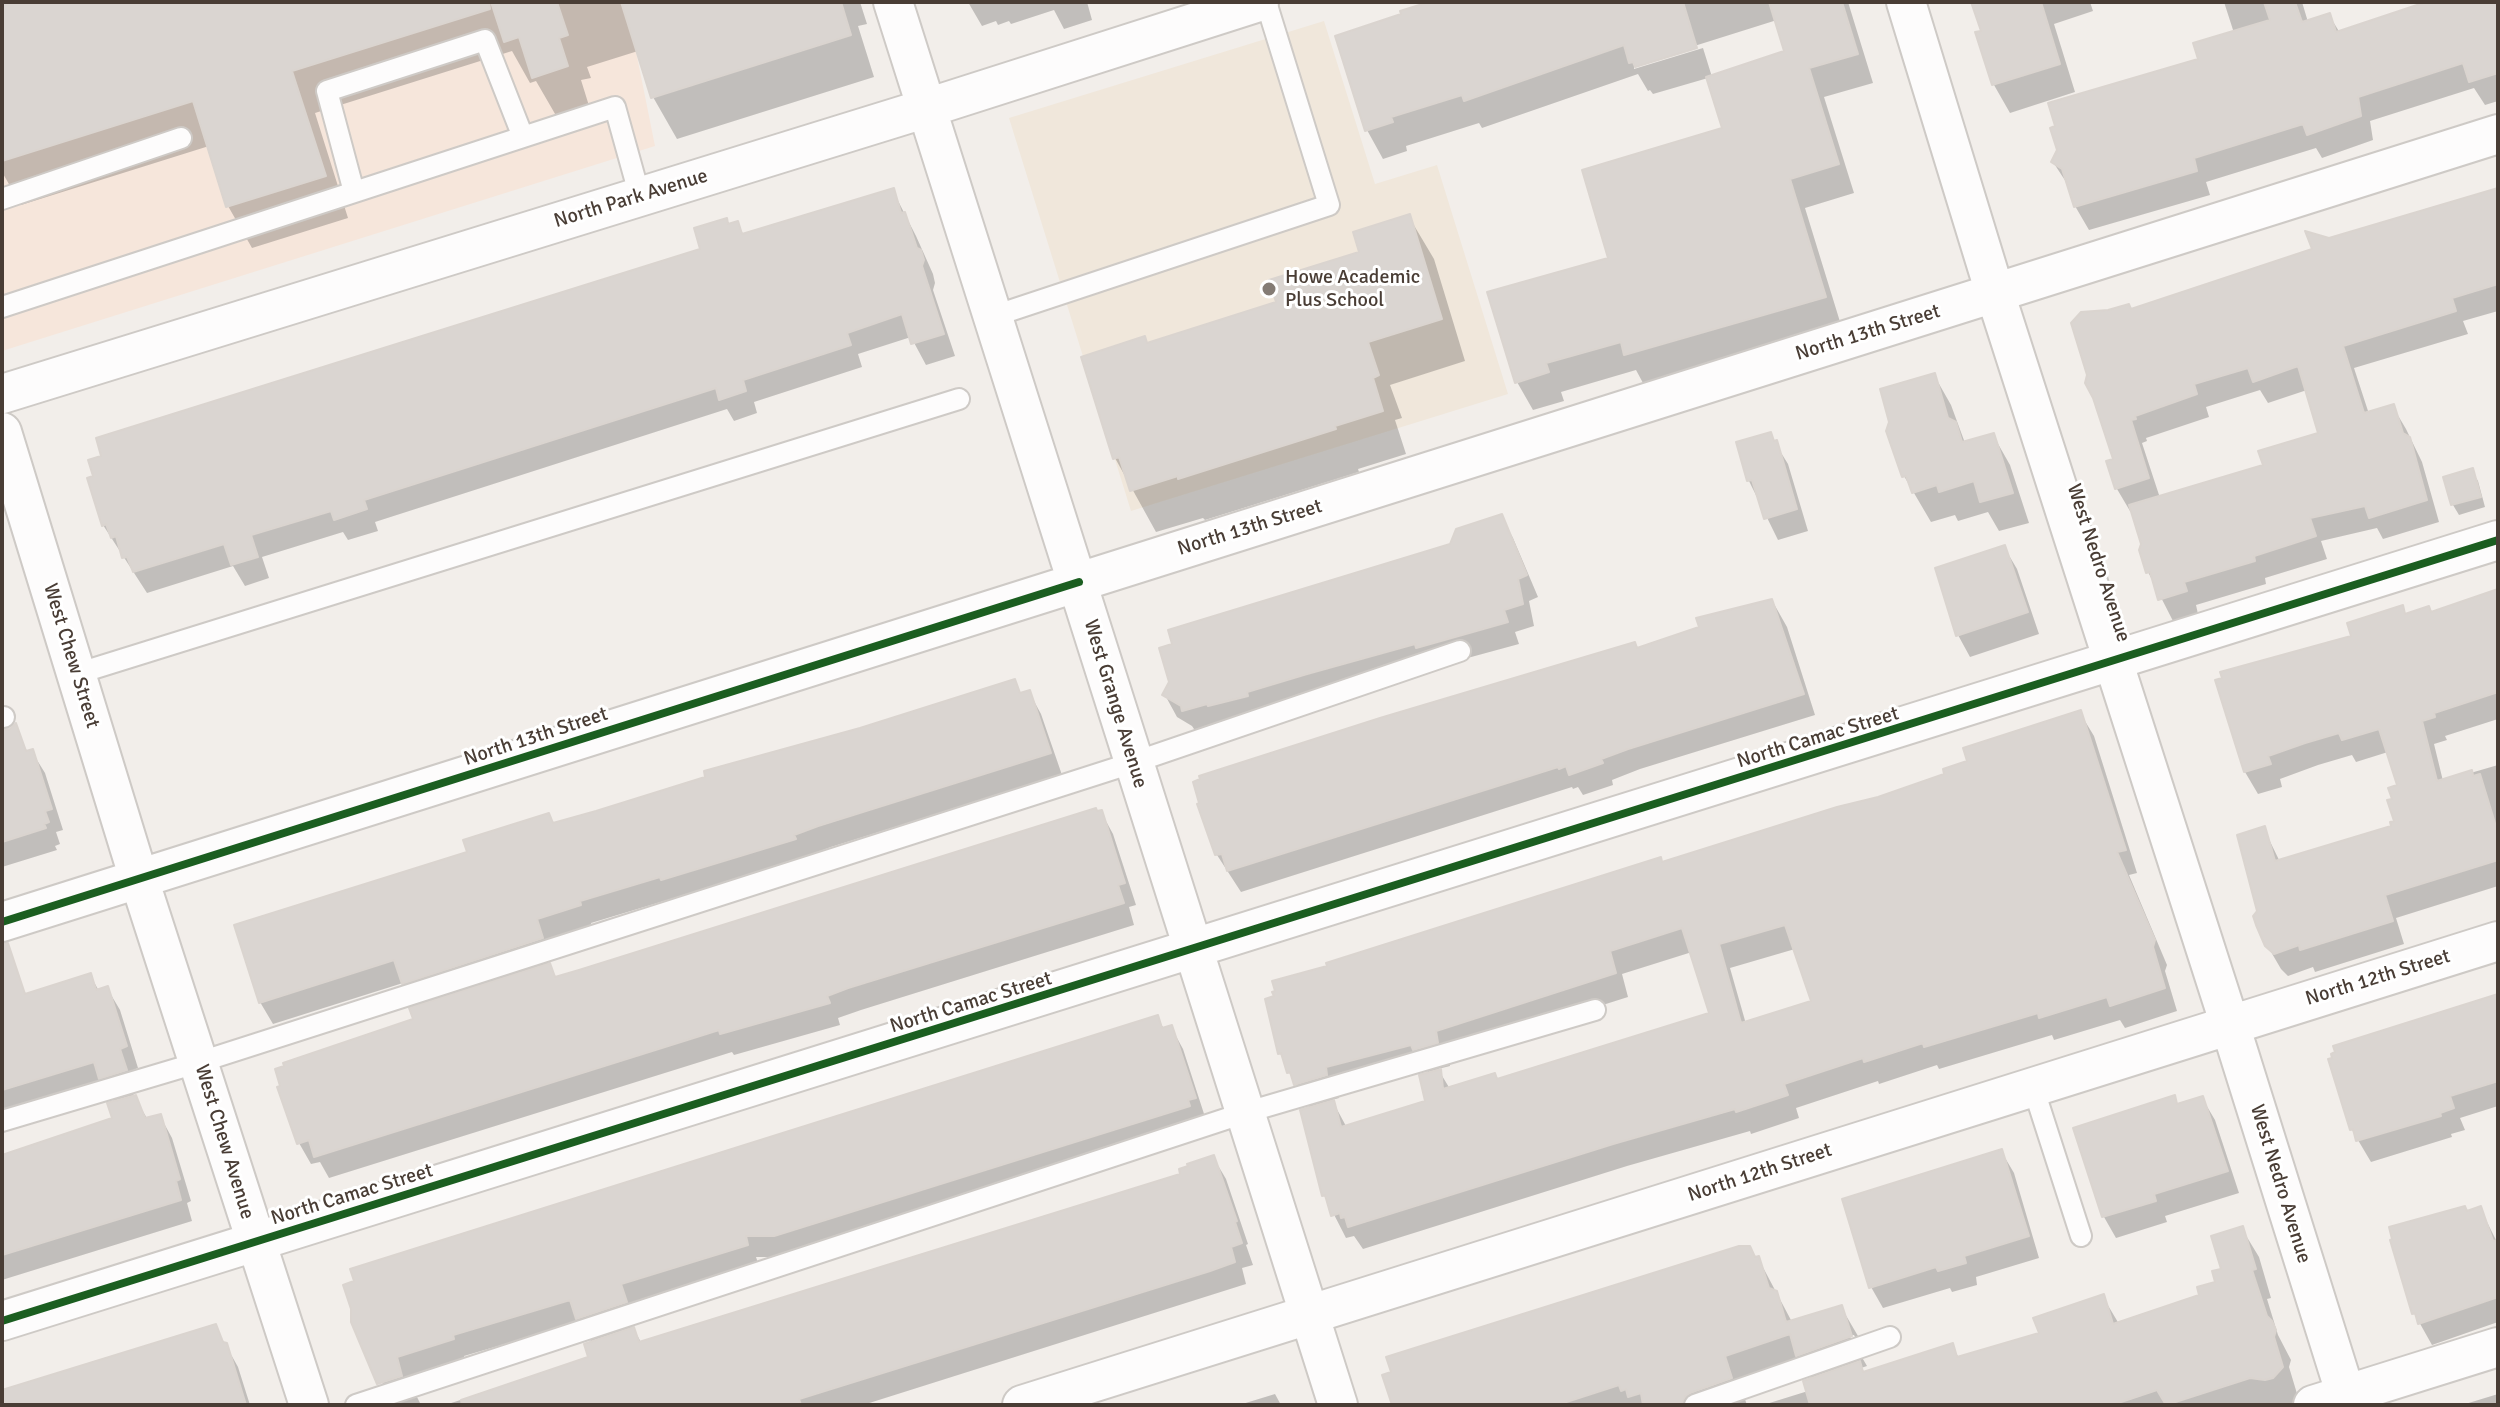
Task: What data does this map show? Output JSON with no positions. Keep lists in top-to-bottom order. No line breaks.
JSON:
{"streets":{"street":["North Park Avenue","North 13th Street","West Nedro Avenue","West Chew Street","West Grange Avenue","North Camac Street","North 12th Street","West Chew Avenue"]},"crossings":[["North Park Avenue","West Grange Avenue"],["North 13th Street","West Nedro Avenue"],["North 13th Street","West Chew Street"],["North 13th Street","West Grange Avenue"],["North 13th Street","West Chew Avenue"],["West Nedro Avenue","North Camac Street"],["West Nedro Avenue","North 12th Street"],["West Chew Street","West Chew Avenue"],["West Grange Avenue","North Camac Street"],["West Grange Avenue","North 12th Street"],["North Camac Street","West Chew Avenue"]],"places":["Howe Academic Plus School"]}
